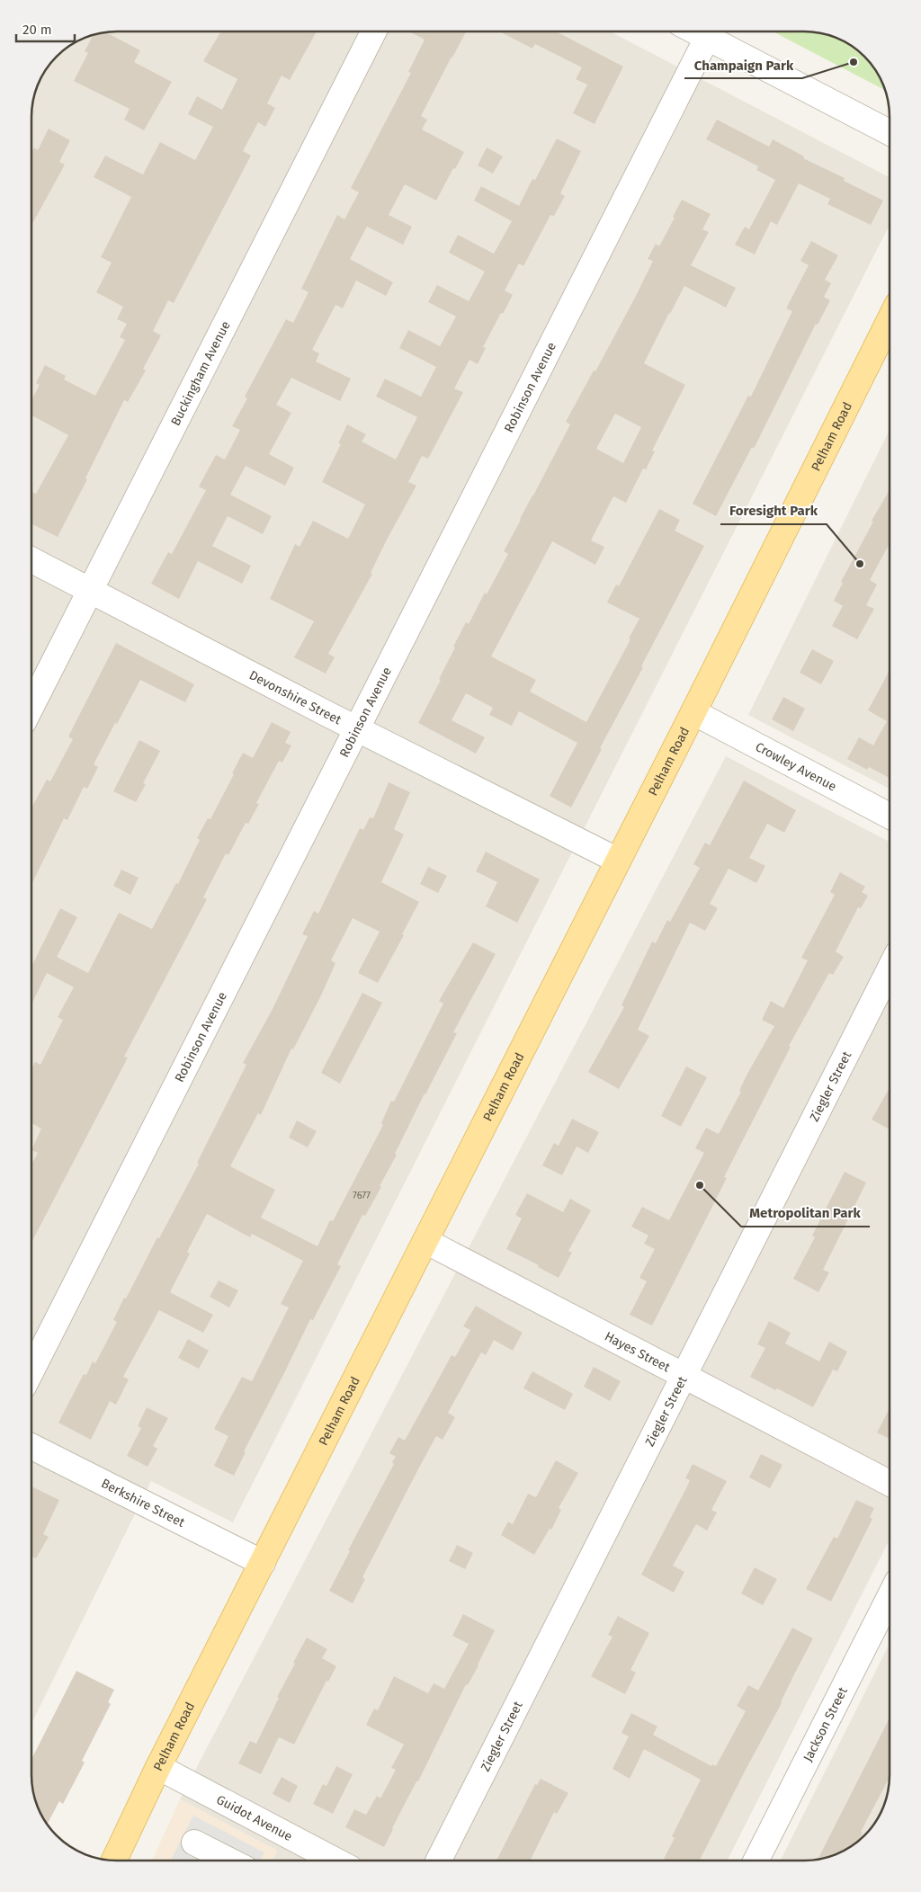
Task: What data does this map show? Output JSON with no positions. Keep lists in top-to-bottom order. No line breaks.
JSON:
{"streets":{"main road":["Pelham Road"],"street":["Buckingham Avenue","Robinson Avenue","Devonshire Street","Crowley Avenue","Ziegler Street","Hayes Street","Berkshire Street","Jackson Street","Guidot Avenue"]},"crossings":[["Buckingham Avenue","Devonshire Street"],["Robinson Avenue","Devonshire Street"],["Pelham Road","Devonshire Street"],["Pelham Road","Crowley Avenue"],["Pelham Road","Hayes Street"],["Pelham Road","Berkshire Street"],["Pelham Road","Guidot Avenue"],["Ziegler Street","Hayes Street"]],"places":["Champaign Park","Foresight Park","Metropolitan Park"],"house_numbers":["7677"],"scale_bar":"20 m"}
